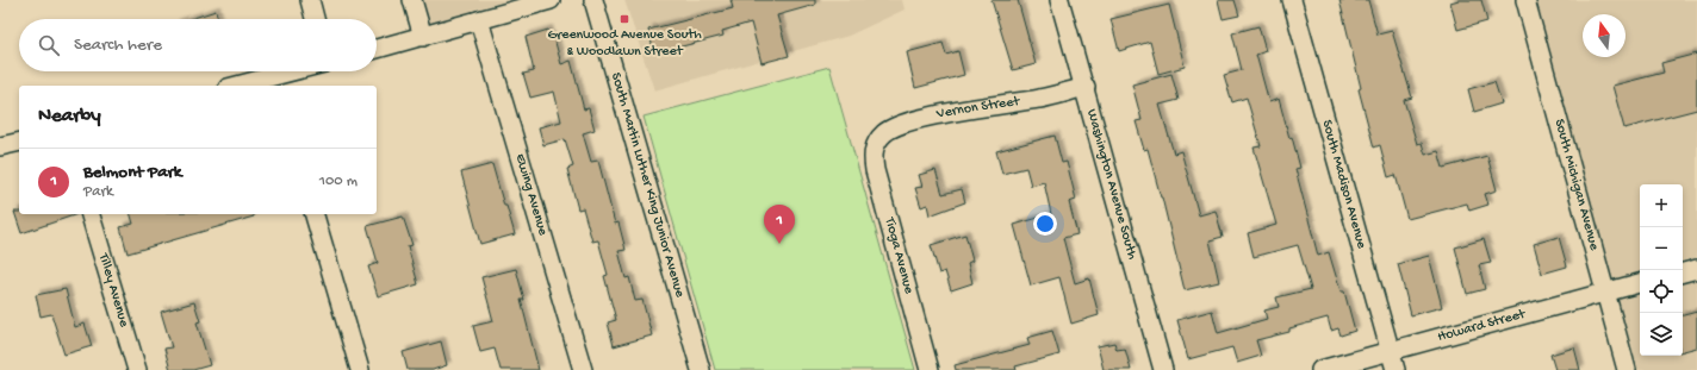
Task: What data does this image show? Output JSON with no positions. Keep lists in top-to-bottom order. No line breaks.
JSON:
{"streets":{"street":["Vernon Street","South Martin Luther King Junior Avenue","Washington Avenue South","South Madison Avenue","South Michigan Avenue","Ewing Avenue","Tioga Avenue","Tilley Avenue","Howard Street"]},"crossings":[["Vernon Street","Washington Avenue South"],["Vernon Street","Tioga Avenue"],["South Madison Avenue","Howard Street"],["South Michigan Avenue","Howard Street"]],"places":{"transit":["Greenwood Avenue South & Woodlawn Street"]},"north":"top","page":{"search":"Search here","heading":"Nearby","list":[{"mark":"1","name":"Belmont Park","note":"Park","value":"100 m"}],"map_buttons":["+","−"],"pins":"1"}}
